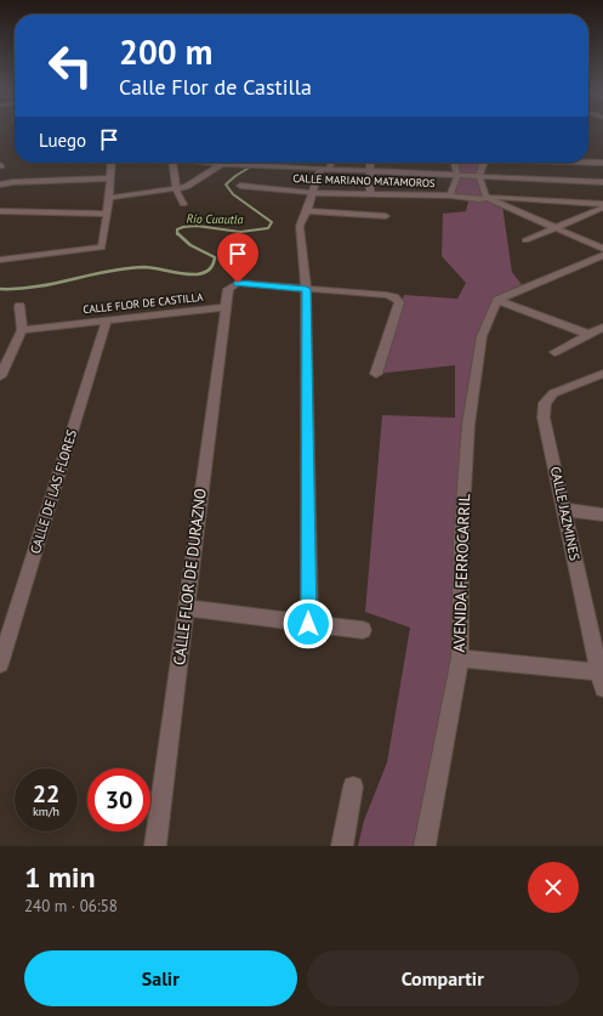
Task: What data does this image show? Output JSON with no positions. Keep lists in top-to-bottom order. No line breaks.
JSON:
{"streets":{"street":["CALLE MARIANO MATAMOROS","CALLE FLOR DE CASTILLA","CALLE DE LAS FLORES","CALLE JAZMINES","AVENIDA FERROCARRIL","CALLE FLOR DE DURAZNO"]},"crossings":[["CALLE FLOR DE CASTILLA","CALLE DE LAS FLORES"],["CALLE FLOR DE CASTILLA","CALLE FLOR DE DURAZNO"]],"water":["Río Cuautla"],"page":{"turn":["200 m","Calle Flor de Castilla"],"then":"Luego","speed":"22 km/h","limit":"30","heading":["1 min","240 m · 06:58"],"buttons":["Salir","Compartir"]}}
